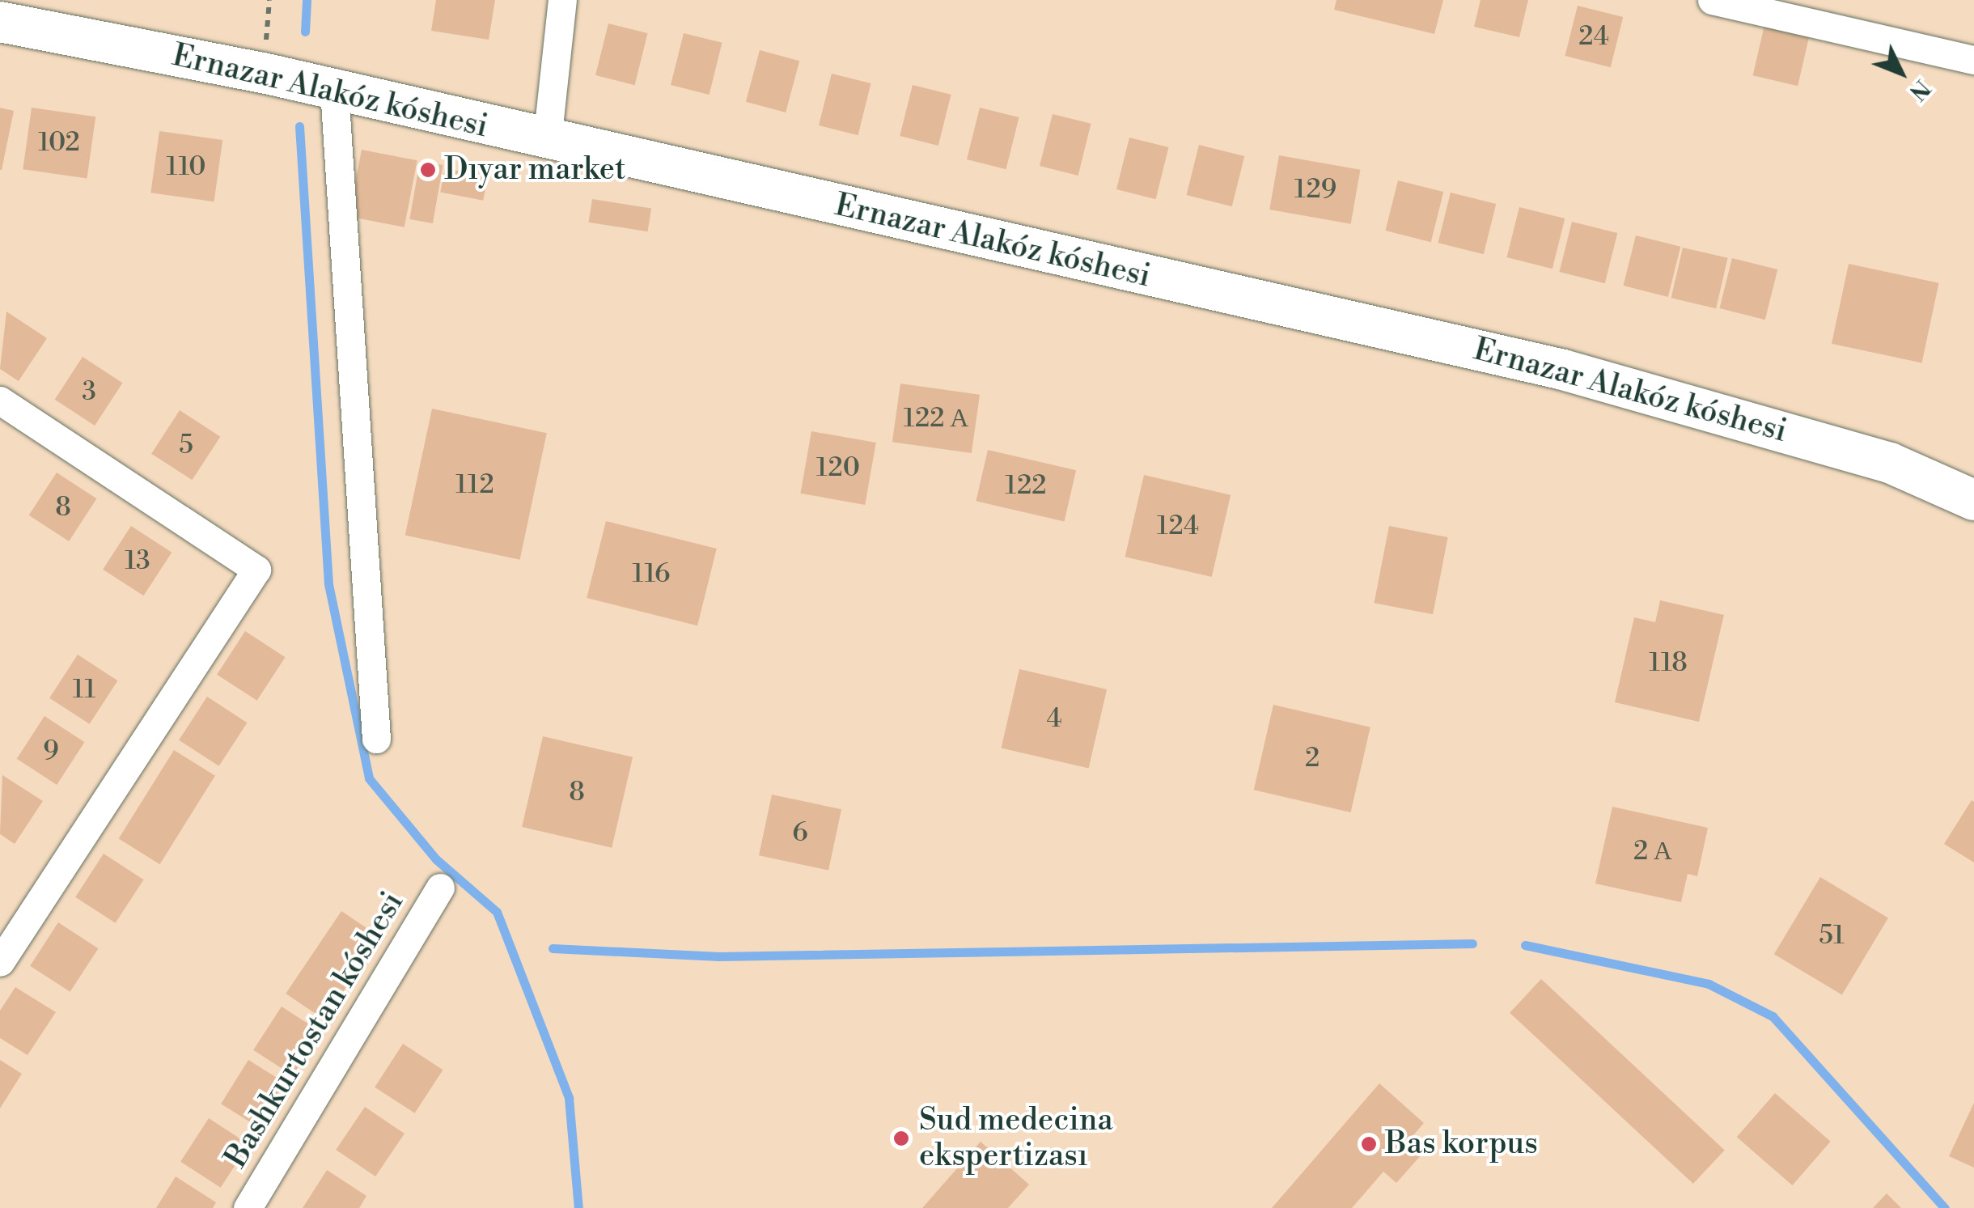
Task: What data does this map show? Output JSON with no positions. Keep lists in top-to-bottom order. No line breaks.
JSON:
{"streets":{"main road":["Ernazar Alakóz kóshesi"],"street":["Bashkurtostan kóshesi"]},"places":["Dıyar market","Sud medecina ekspertizası","Bas korpus"],"house_numbers":["24","102","110","129","3","122 А","5","120","112","122","8","124","13","116","118","11","4","9","2","8","6","2 А","51"],"north":"bottom right"}
